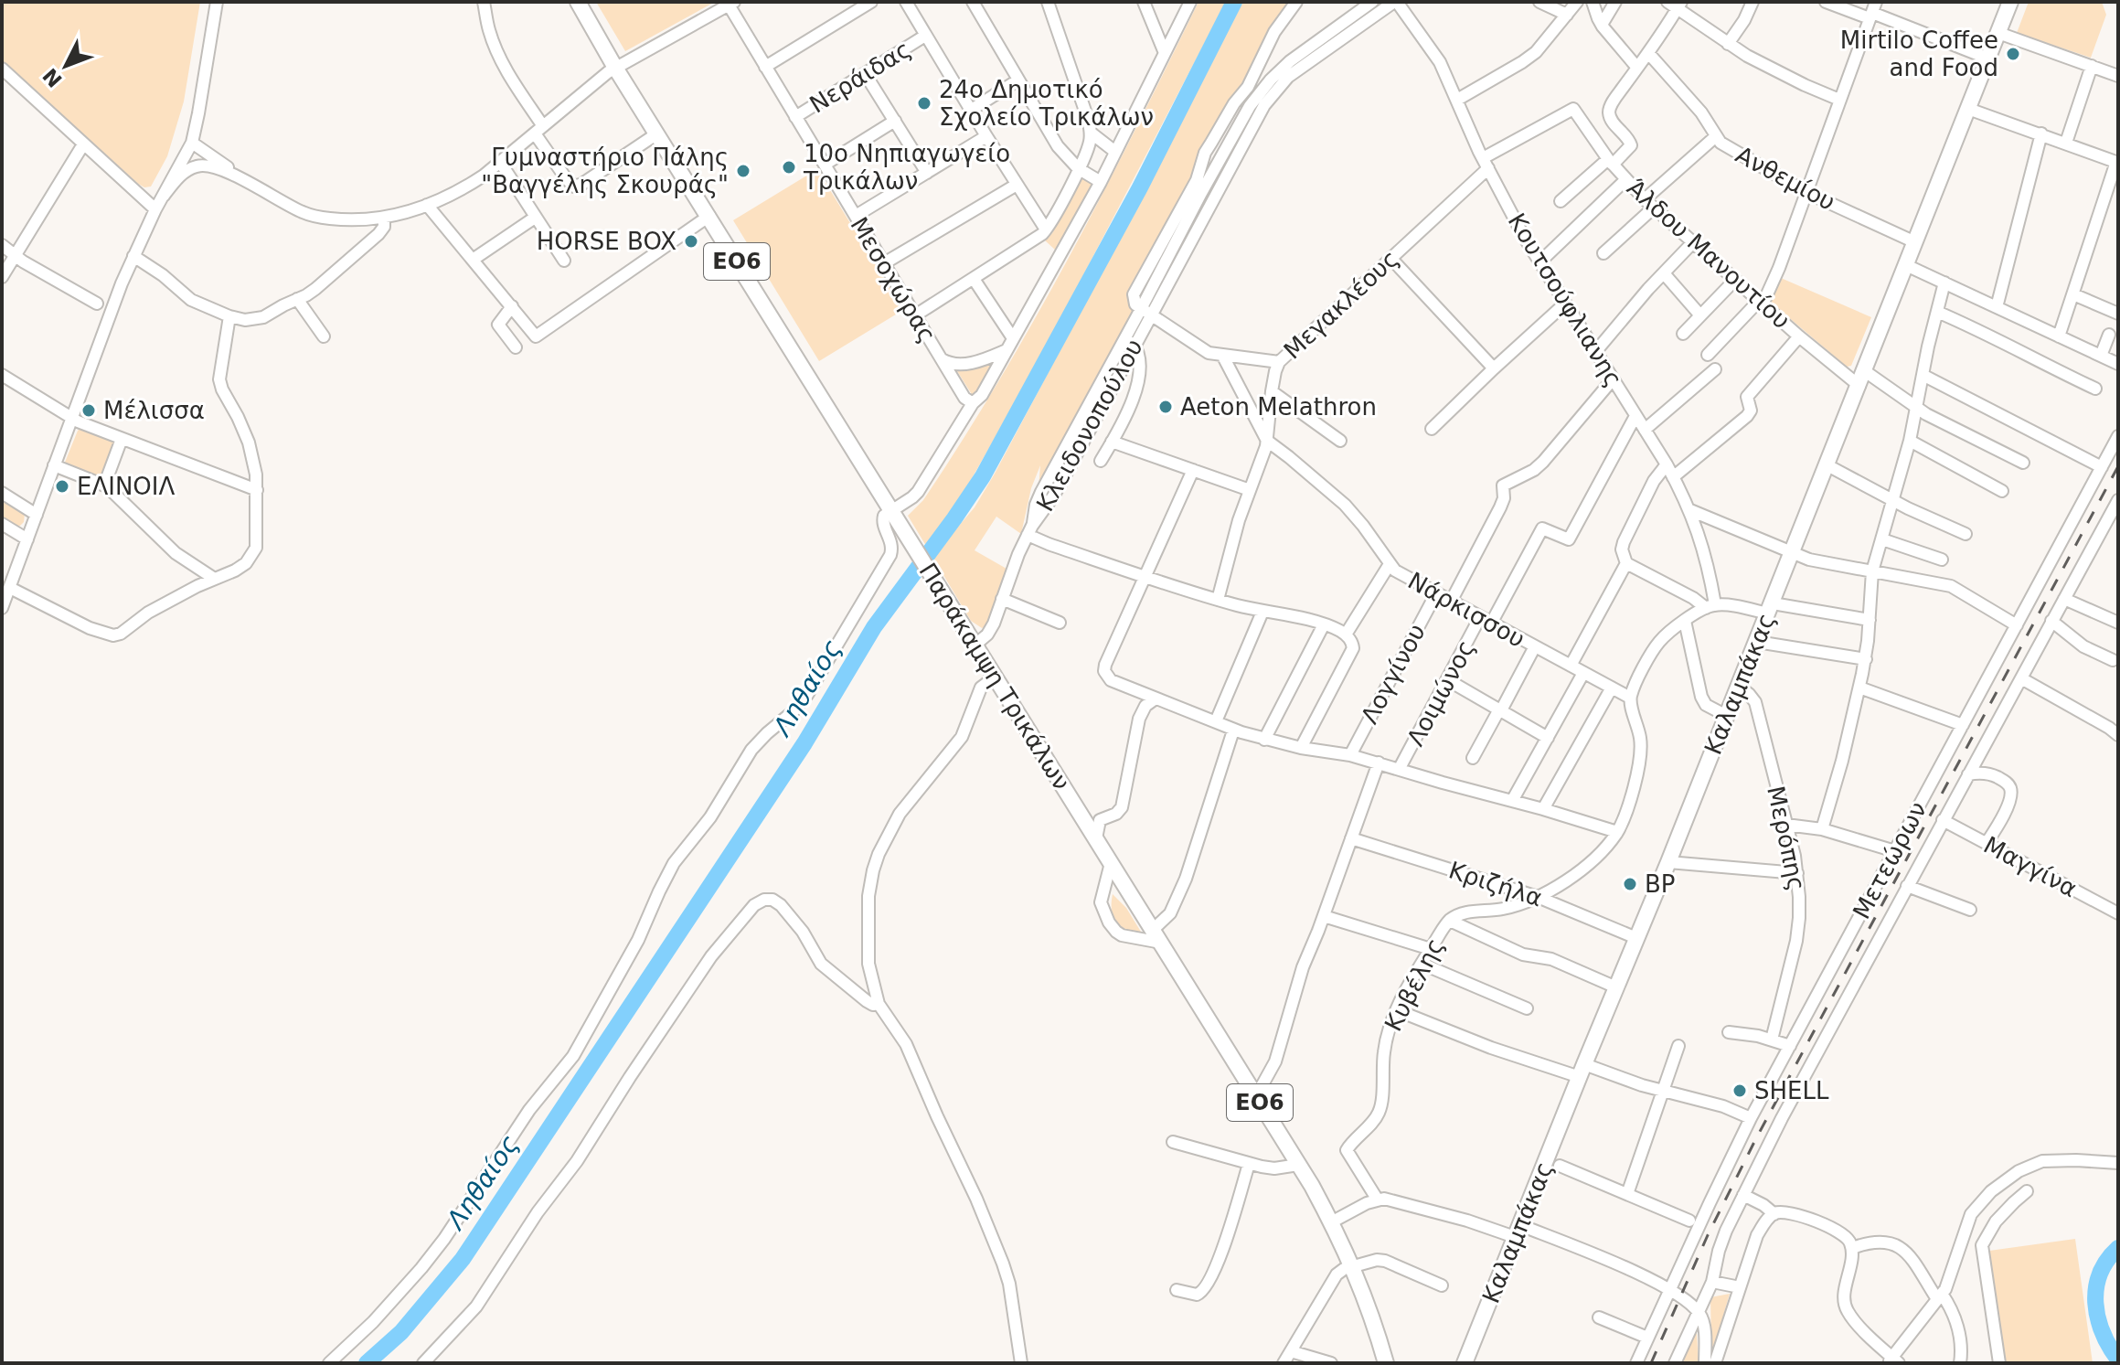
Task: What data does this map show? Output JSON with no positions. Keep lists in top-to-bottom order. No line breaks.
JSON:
{"streets":{"main road":["ΕΟ6","Παράκαμψη Τρικάλων","Καλαμπάκας"],"street":["Νεράιδας","Ανθεμίου","Άλδου Μανουτίου","Μεσοχώρας","Κουτσούφλιανης","Μεγακλέους","Κλειδονοπούλου","Νάρκισσου","Λογγίνου","Λοιμώνος","Μερόπης","Μετεώρων","Μαγγίνα","Κριζήλα","Κυβέλης"]},"crossings":[["Νεράιδας","Μεσοχώρας"],["Ανθεμίου","Καλαμπάκας"],["Άλδου Μανουτίου","Μεγακλέους"],["Άλδου Μανουτίου","Καλαμπάκας"],["Κουτσούφλιανης","Μεγακλέους"],["Κουτσούφλιανης","Κλειδονοπούλου"],["Κουτσούφλιανης","Λοιμώνος"],["Μεγακλέους","Νάρκισσου"],["Κλειδονοπούλου","Παράκαμψη Τρικάλων"],["Νάρκισσου","Λογγίνου"],["Νάρκισσου","Λοιμώνος"],["Νάρκισσου","Κυβέλης"],["Καλαμπάκας","Μερόπης"],["Καλαμπάκας","Κριζήλα"],["Κριζήλα","Κυβέλης"]],"water":["Ληθαίος"],"places":["Mirtilo Coffee and Food","24ο Δημοτικό Σχολείο Τρικάλων","10ο Νηπιαγωγείο Τρικάλων","Γυμναστήριο Πάλης \"Βαγγέλης Σκουράς\"","HORSE BOX","Aeton Melathron","Μέλισσα","ΕΛΙΝΟΙΛ","BP","SHELL"],"north":"bottom left"}
